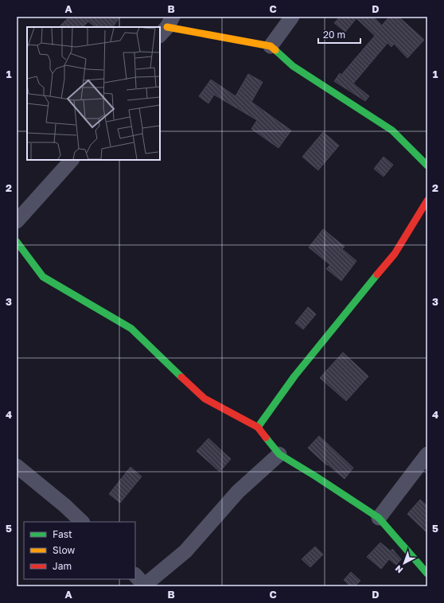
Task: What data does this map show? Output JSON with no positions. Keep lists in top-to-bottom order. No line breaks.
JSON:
{"legend":["Fast","Slow","Jam"],"scale_bar":"20 m","north":"bottom left","grid":{"columns":["A","B","C","D"],"rows":["1","2","3","4","5"]}}
